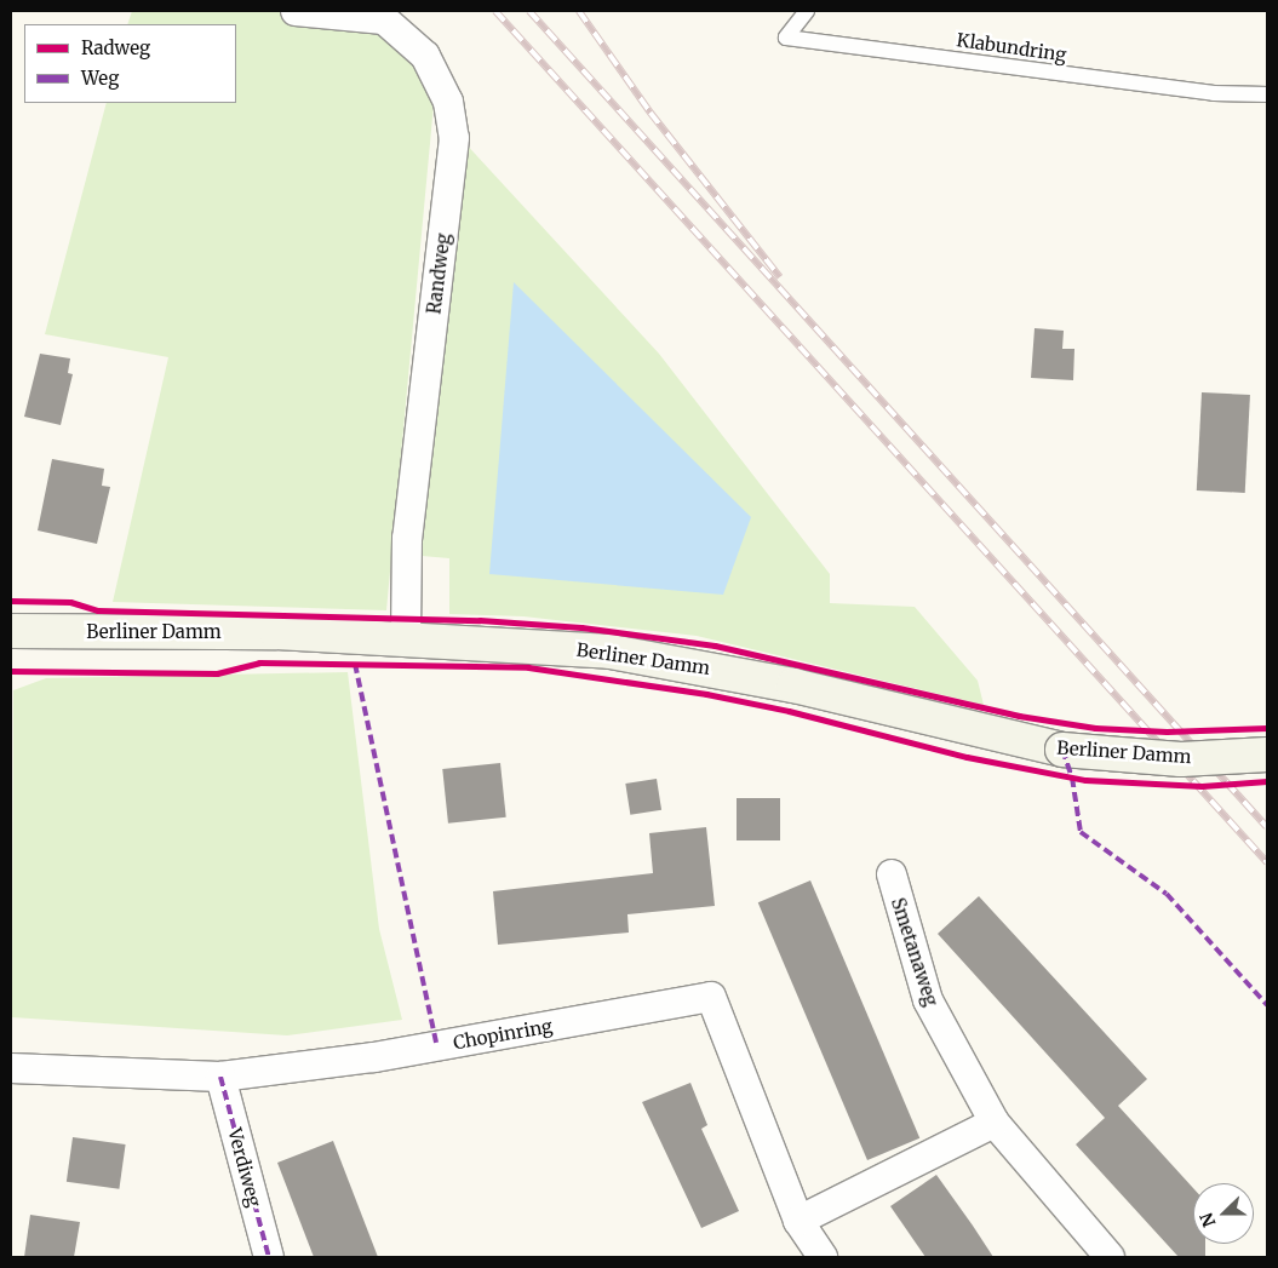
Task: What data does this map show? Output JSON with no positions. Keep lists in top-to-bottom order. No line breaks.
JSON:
{"streets":{"main road":["Berliner Damm"],"street":["Randweg","Smetanaweg","Chopinring","Verdiweg"],"lane":["Klabundring"]},"crossings":[["Randweg","Berliner Damm"],["Chopinring","Verdiweg"]],"legend":["Radweg","Weg"],"north":"left"}
